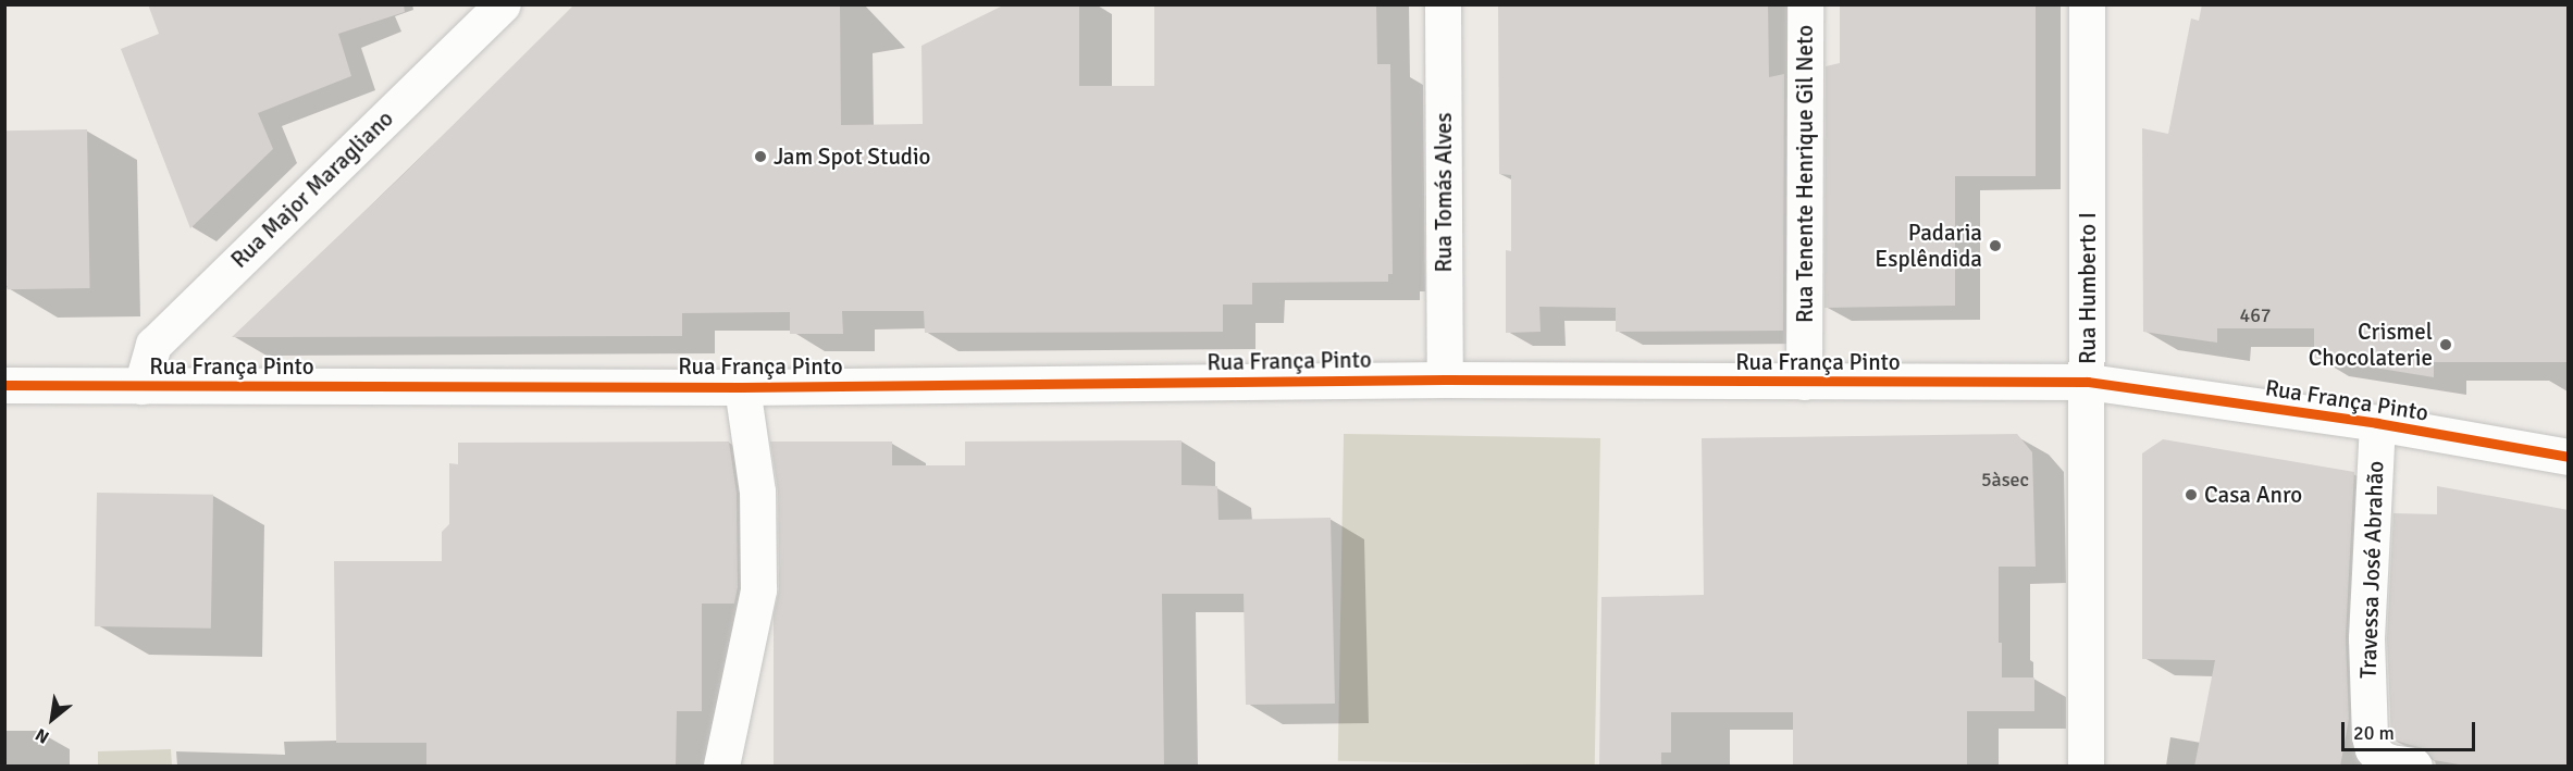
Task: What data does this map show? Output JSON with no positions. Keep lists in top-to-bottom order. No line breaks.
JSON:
{"streets":{"street":["Rua Tenente Henrique Gil Neto","Rua Major Maragliano","Rua Tomás Alves","Rua Humberto I","Rua França Pinto","Travessa José Abrahão"]},"crossings":[["Rua Tenente Henrique Gil Neto","Rua França Pinto"],["Rua Major Maragliano","Rua França Pinto"],["Rua Tomás Alves","Rua França Pinto"],["Rua Humberto I","Rua França Pinto"],["Rua França Pinto","Travessa José Abrahão"]],"places":["Jam Spot Studio","Padaria Esplêndida","Crismel Chocolaterie","Casa Anro"],"house_numbers":["467","5àsec"],"scale_bar":"20 m","north":"bottom left"}
